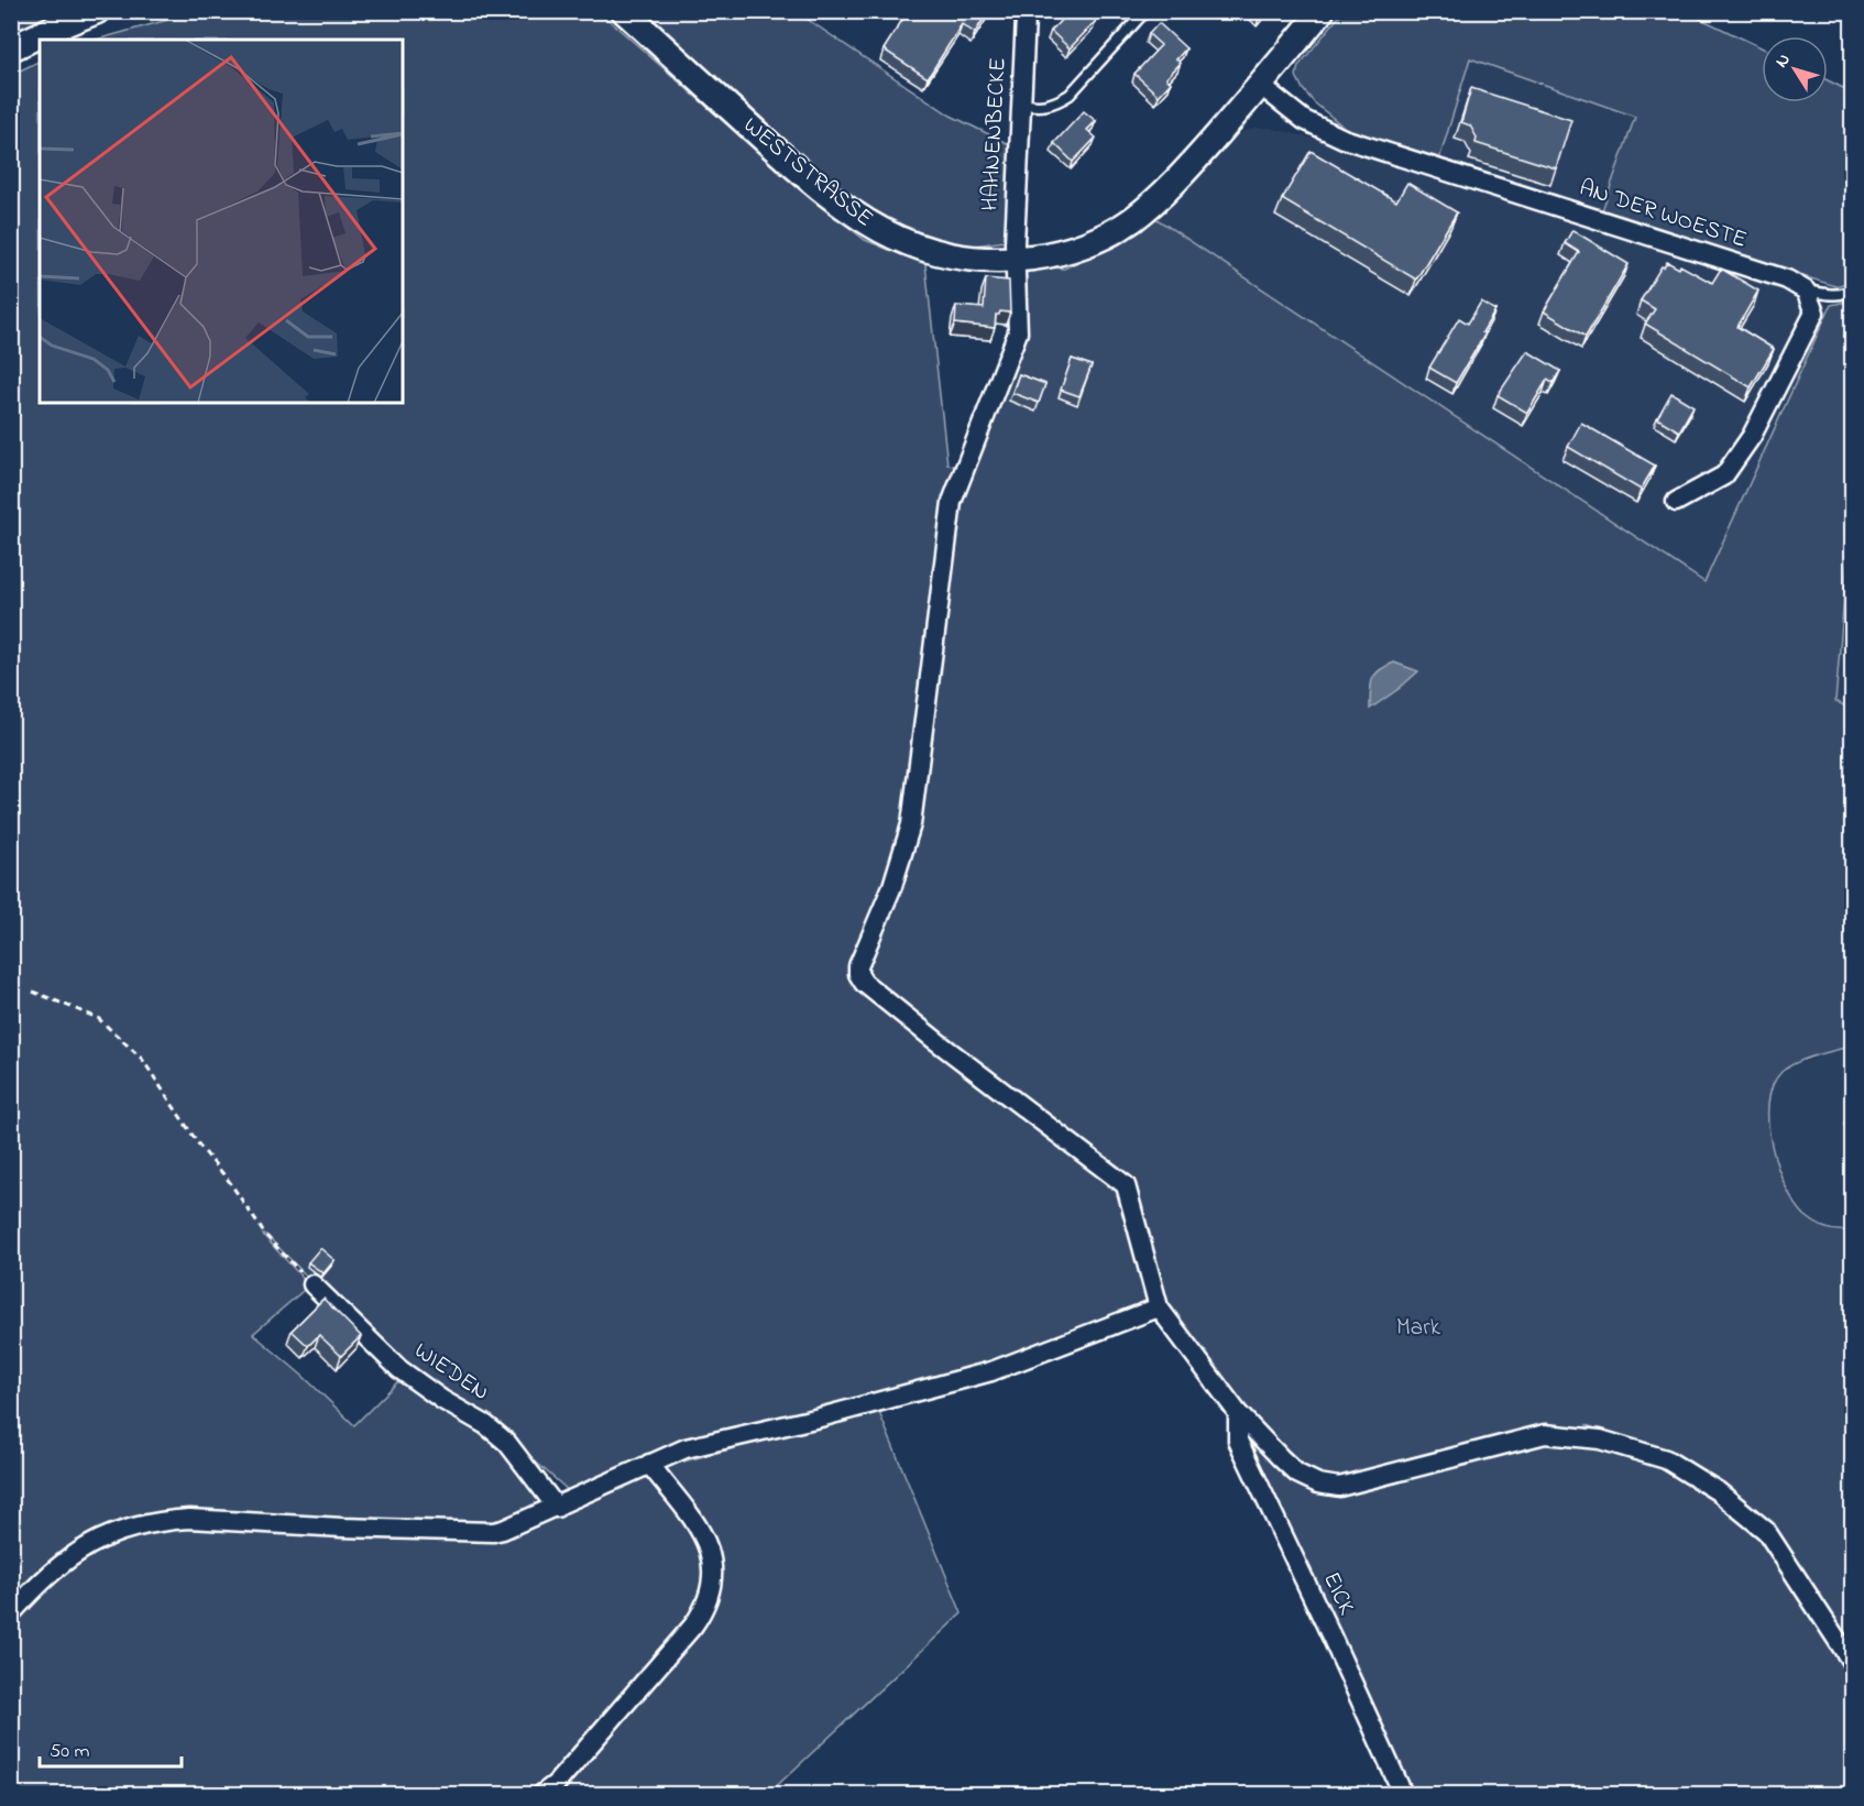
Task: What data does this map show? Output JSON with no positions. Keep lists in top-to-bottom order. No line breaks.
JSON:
{"streets":{"main road":["WESTSTRASSE"],"street":["HAHNENBECKE","AN DER WOESTE","WIEDEN","EICK"]},"crossings":[["HAHNENBECKE","WESTSTRASSE"],["WESTSTRASSE","AN DER WOESTE"]],"parks":["Mark"],"scale_bar":"50 m","north":"top left"}
